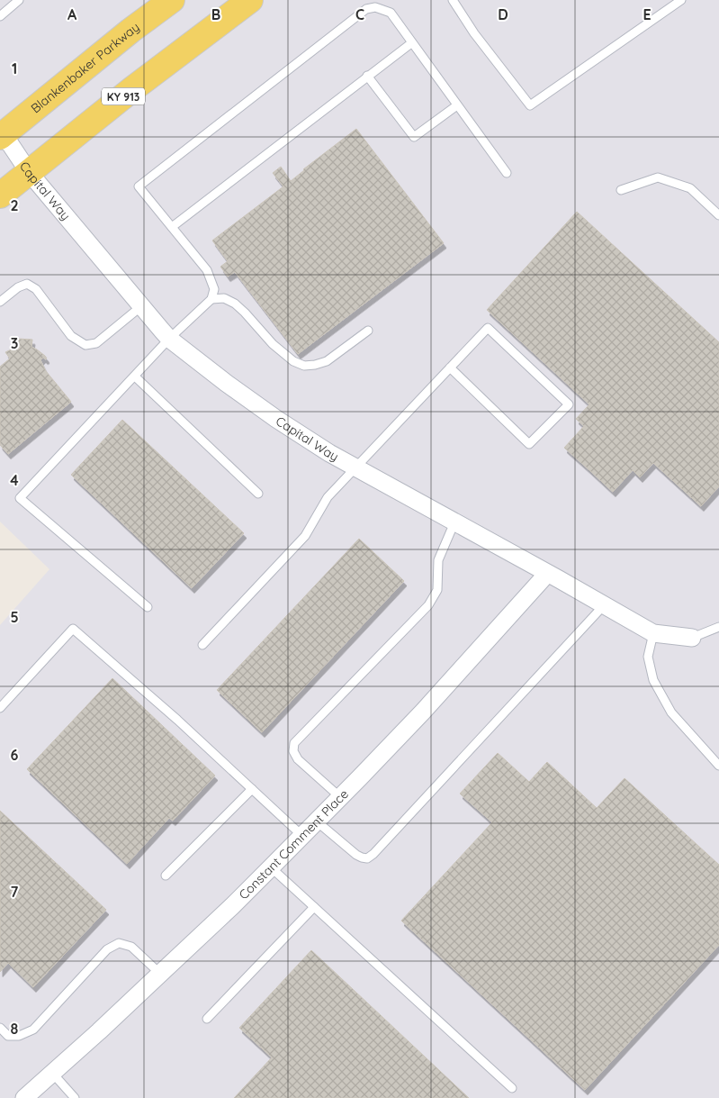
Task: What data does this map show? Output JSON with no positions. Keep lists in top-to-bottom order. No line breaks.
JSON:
{"streets":{"main road":["Blankenbaker Parkway","KY 913"],"street":["Capital Way","Constant Comment Place"]},"crossings":[["Blankenbaker Parkway","Capital Way"],["KY 913","Capital Way"],["Capital Way","Constant Comment Place"]],"grid":{"columns":["A","B","C","D","E"],"rows":["1","2","3","4","5","6","7","8"]}}
